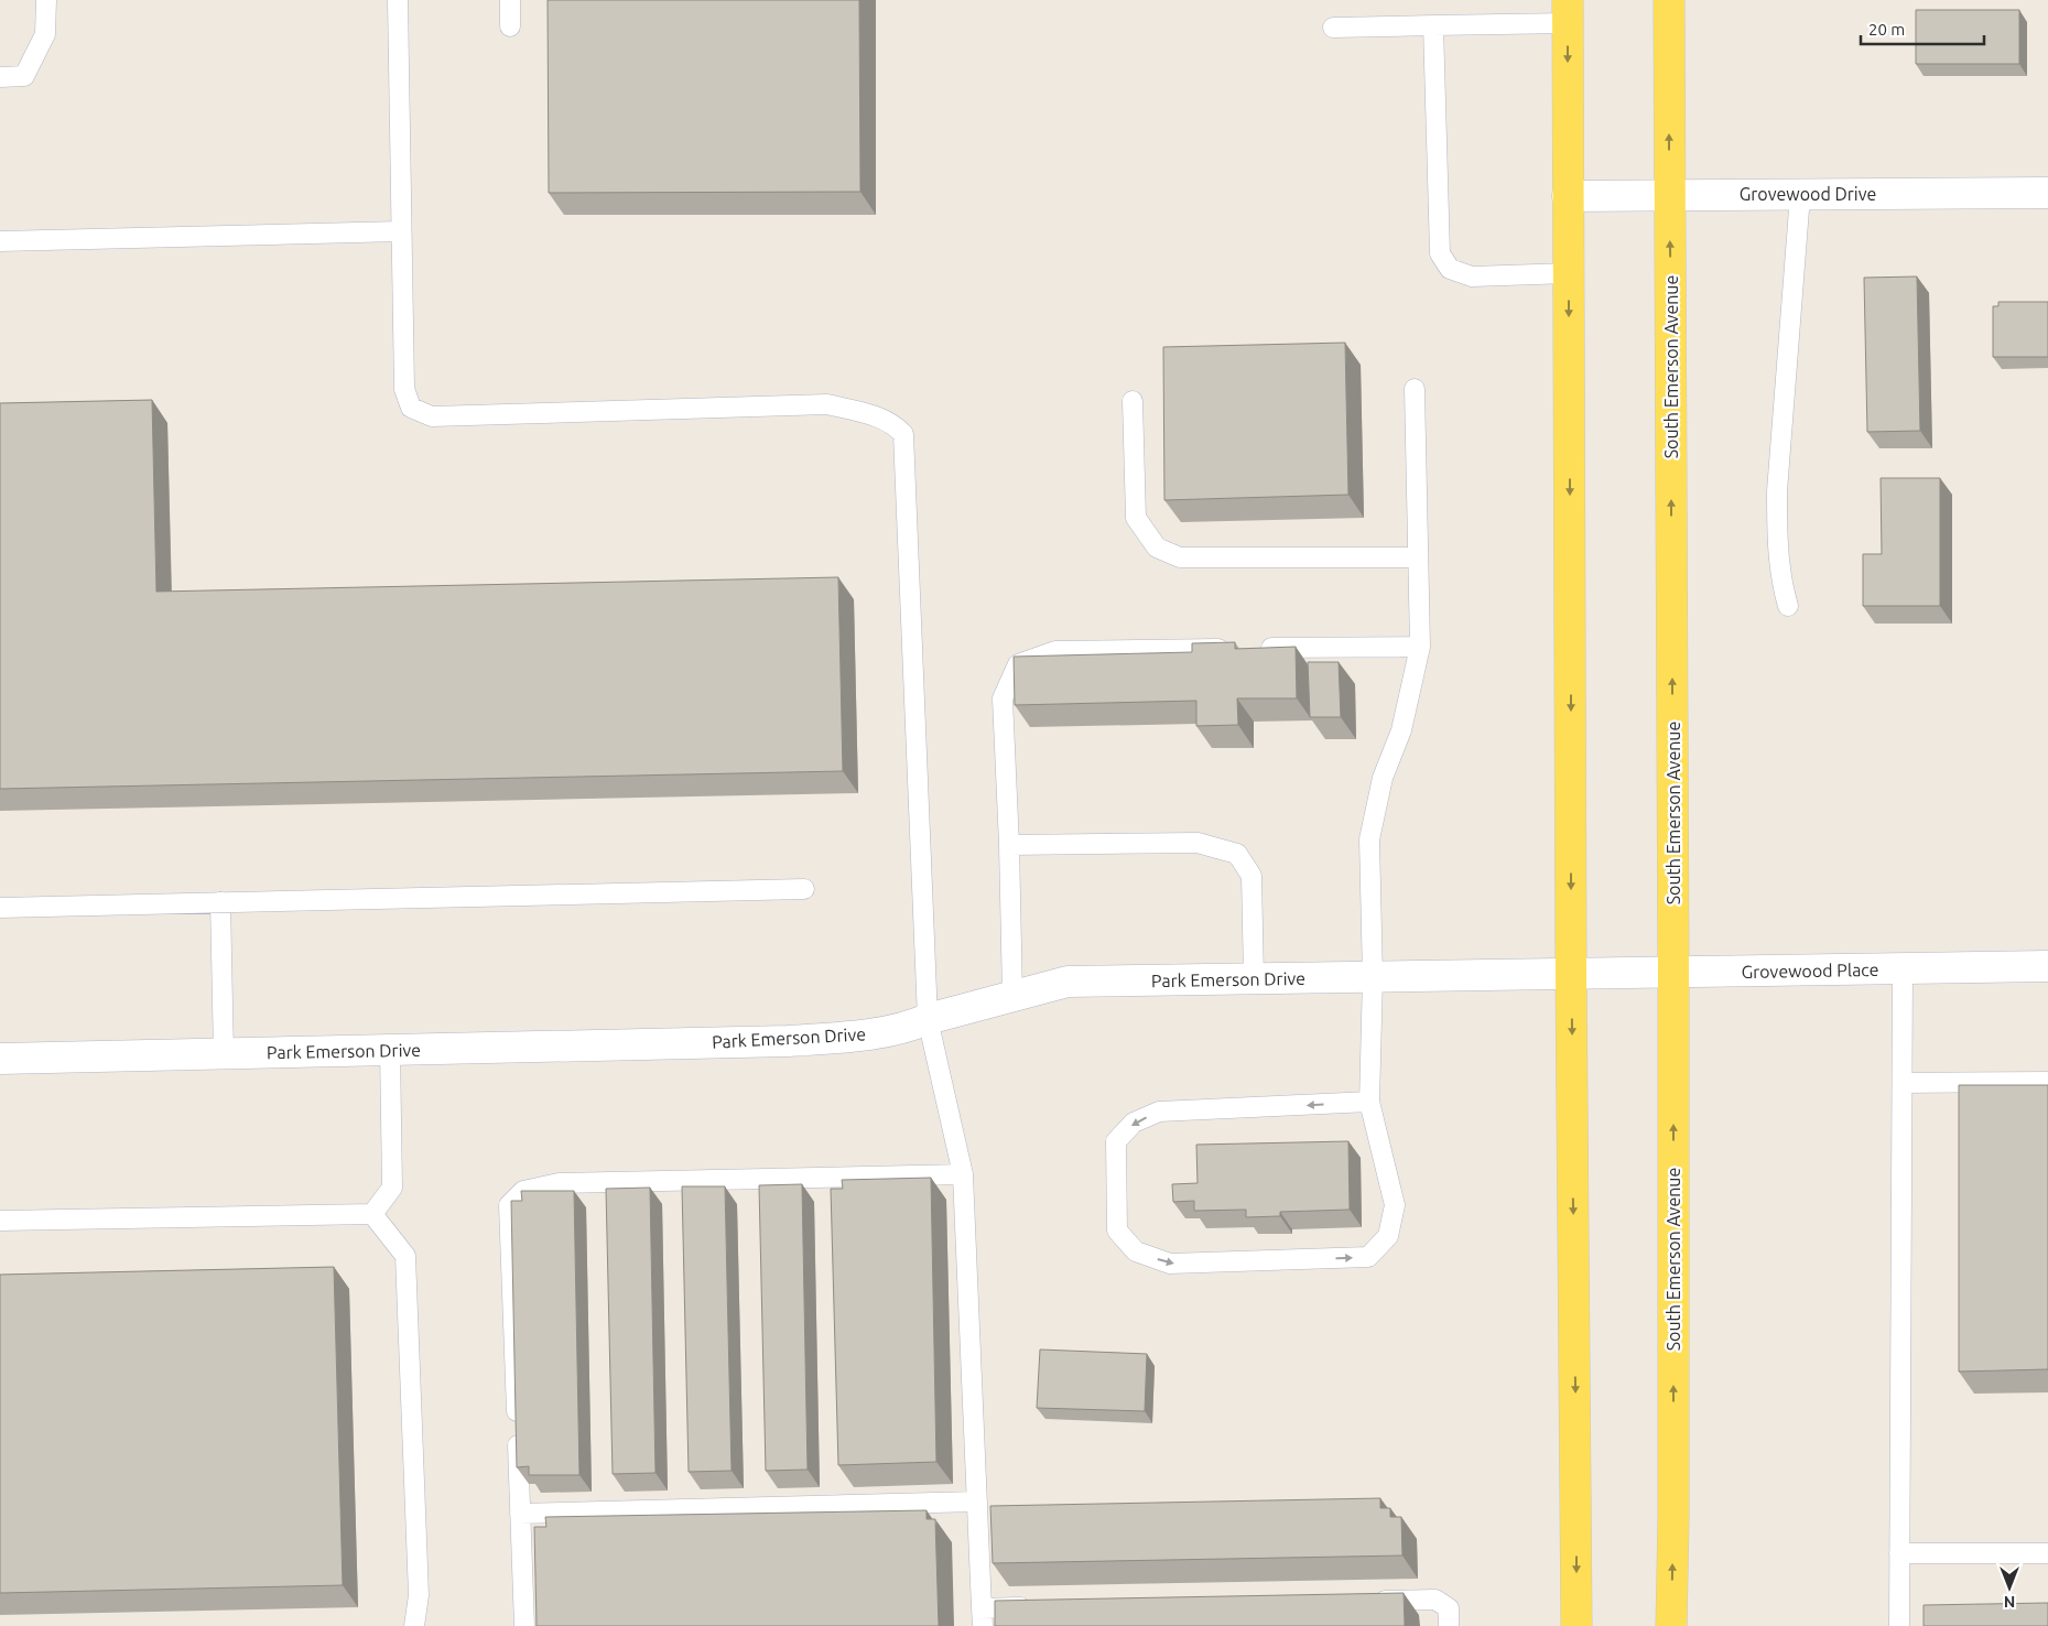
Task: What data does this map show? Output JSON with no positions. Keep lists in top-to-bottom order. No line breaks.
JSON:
{"streets":{"main road":["South Emerson Avenue"],"street":["Grovewood Drive","Grovewood Place","Park Emerson Drive"]},"crossings":[["Grovewood Drive","South Emerson Avenue"],["South Emerson Avenue","Grovewood Place"],["Grovewood Place","Park Emerson Drive"]],"scale_bar":"20 m","north":"bottom"}
